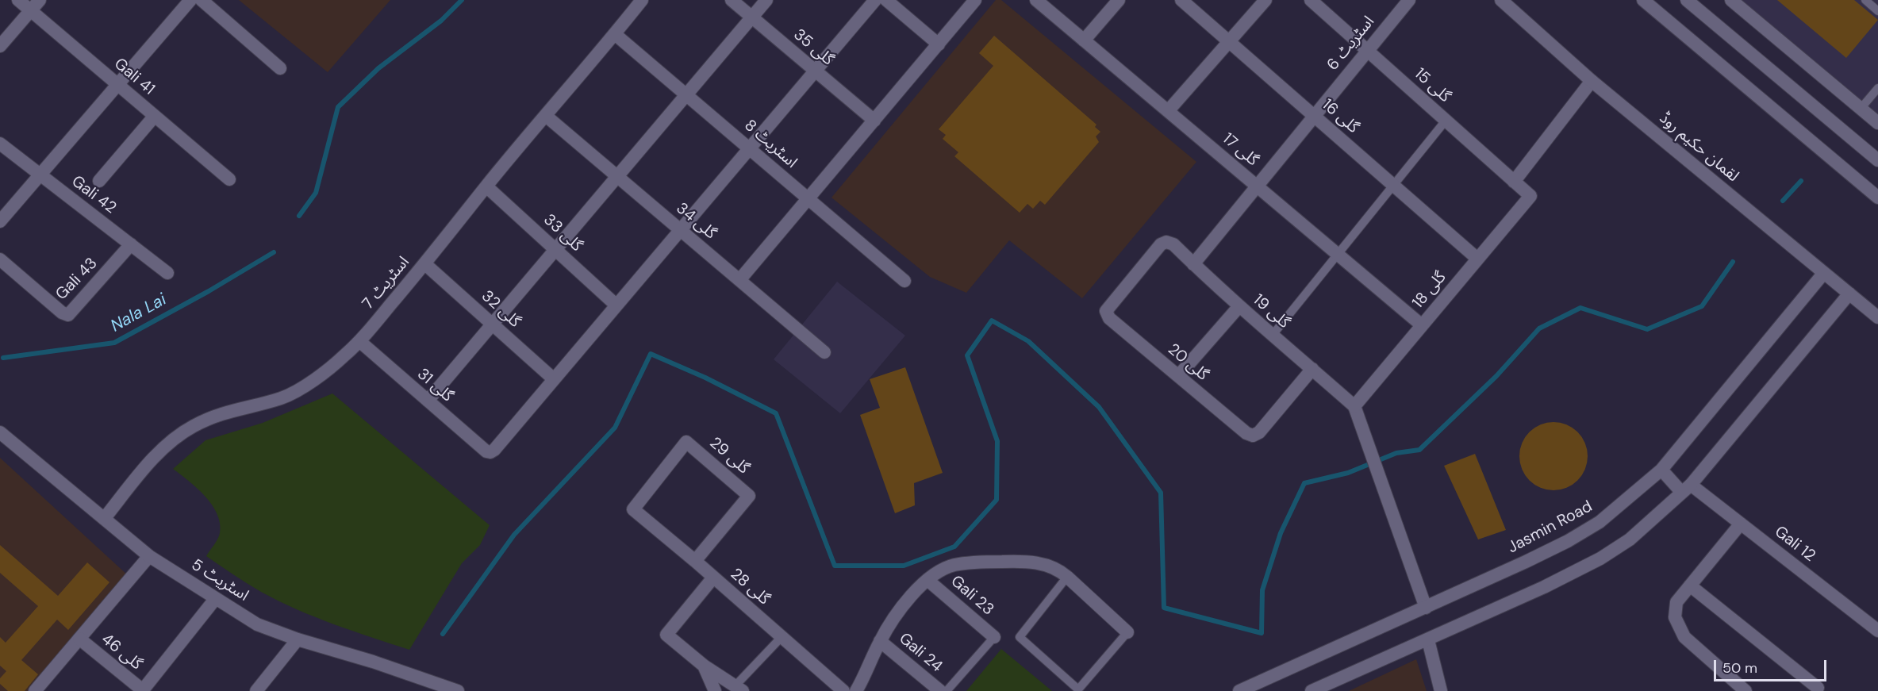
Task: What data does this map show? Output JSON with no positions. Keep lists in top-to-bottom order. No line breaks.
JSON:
{"streets":{"street":["اسٹریٹ 6","گلی 35","Gali 41","گلی 15","گلی 16","اسٹریٹ 8","لقمان حکیم روڈ","گلی 17","Gali 42","گلی 34","گلی 33","Gali 43","اسٹریٹ 7","گلی 18","گلی 32","گلی 19","گلی 20","گلی 31","گلی 29","Jasmin Road","Gali 12","اسٹریٹ 5","گلی 28","Gali 23","گلی 46","Gali 24"]},"crossings":[["اسٹریٹ 6","گلی 15"],["اسٹریٹ 6","گلی 16"],["اسٹریٹ 6","گلی 17"],["اسٹریٹ 6","گلی 19"],["گلی 15","گلی 18"],["گلی 16","گلی 18"],["اسٹریٹ 8","اسٹریٹ 7"],["لقمان حکیم روڈ","Jasmin Road"],["گلی 17","گلی 18"],["Gali 42","Gali 43"],["گلی 34","اسٹریٹ 7"],["گلی 33","اسٹریٹ 7"],["اسٹریٹ 7","گلی 32"],["اسٹریٹ 7","گلی 31"],["اسٹریٹ 7","اسٹریٹ 5"],["گلی 18","گلی 19"],["گلی 32","گلی 31"],["گلی 19","گلی 20"],["گلی 29","گلی 28"],["Jasmin Road","Gali 12"]],"water":["Nala Lai"],"scale_bar":"50 m"}
